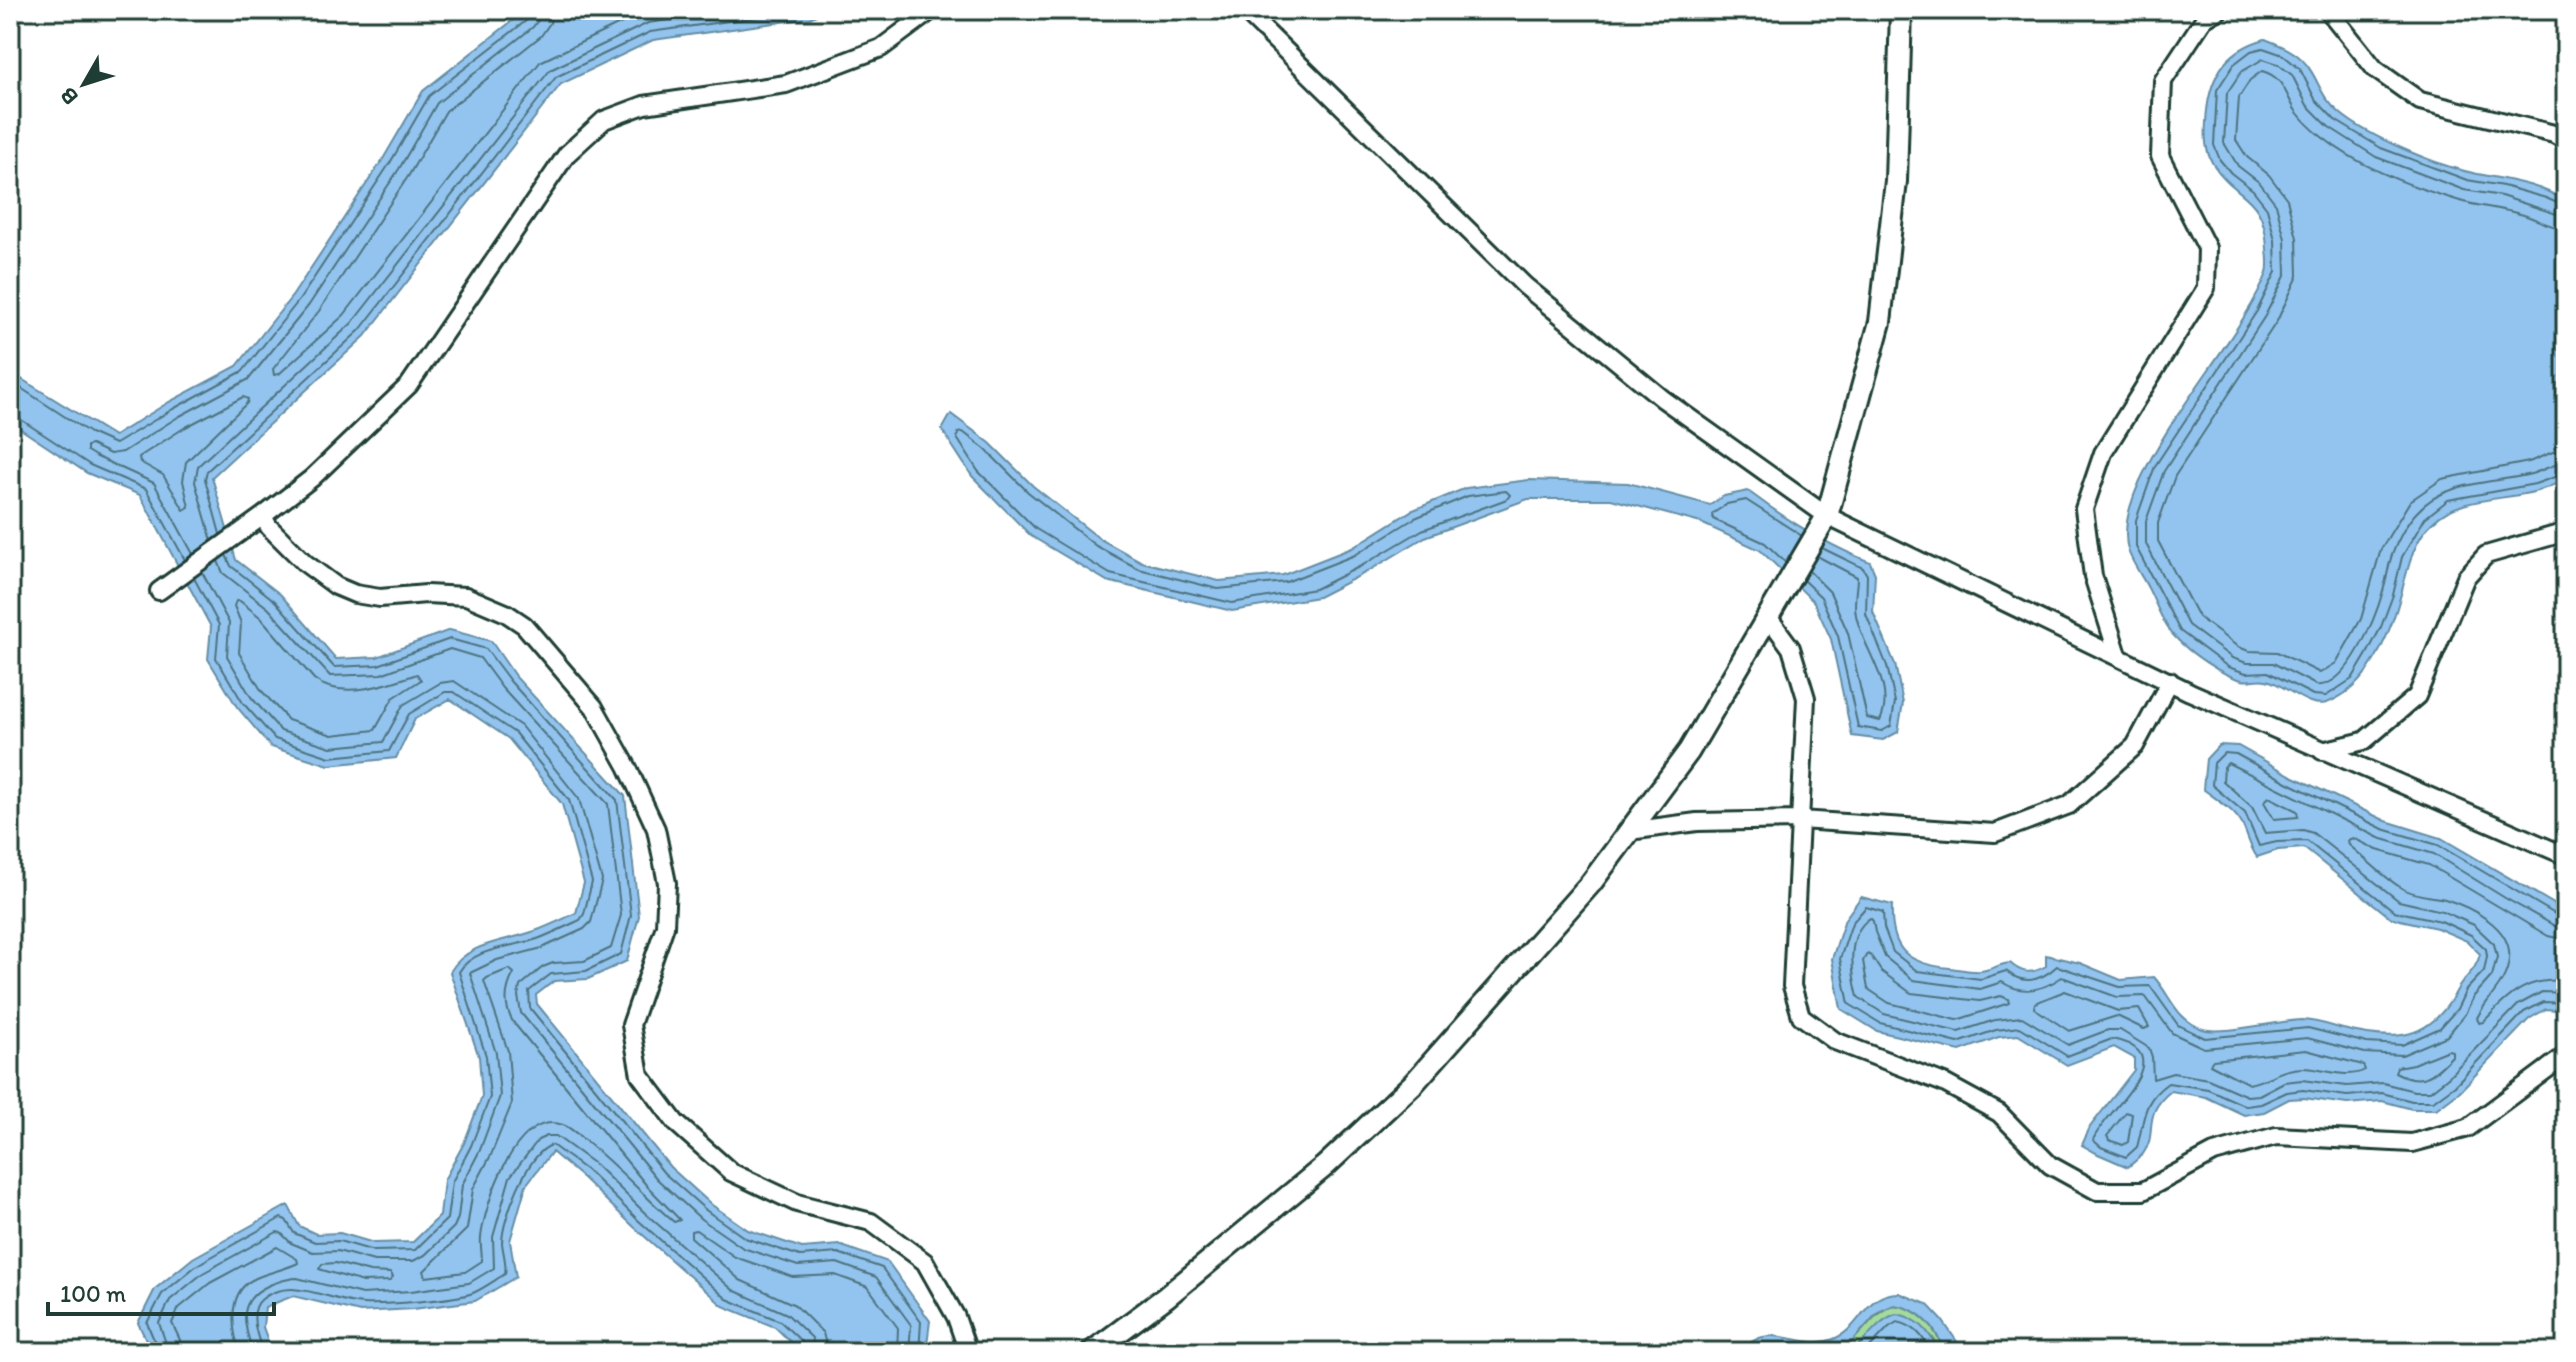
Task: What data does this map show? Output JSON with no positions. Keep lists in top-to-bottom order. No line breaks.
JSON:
{"scale_bar":"100 m","north":"bottom left"}
